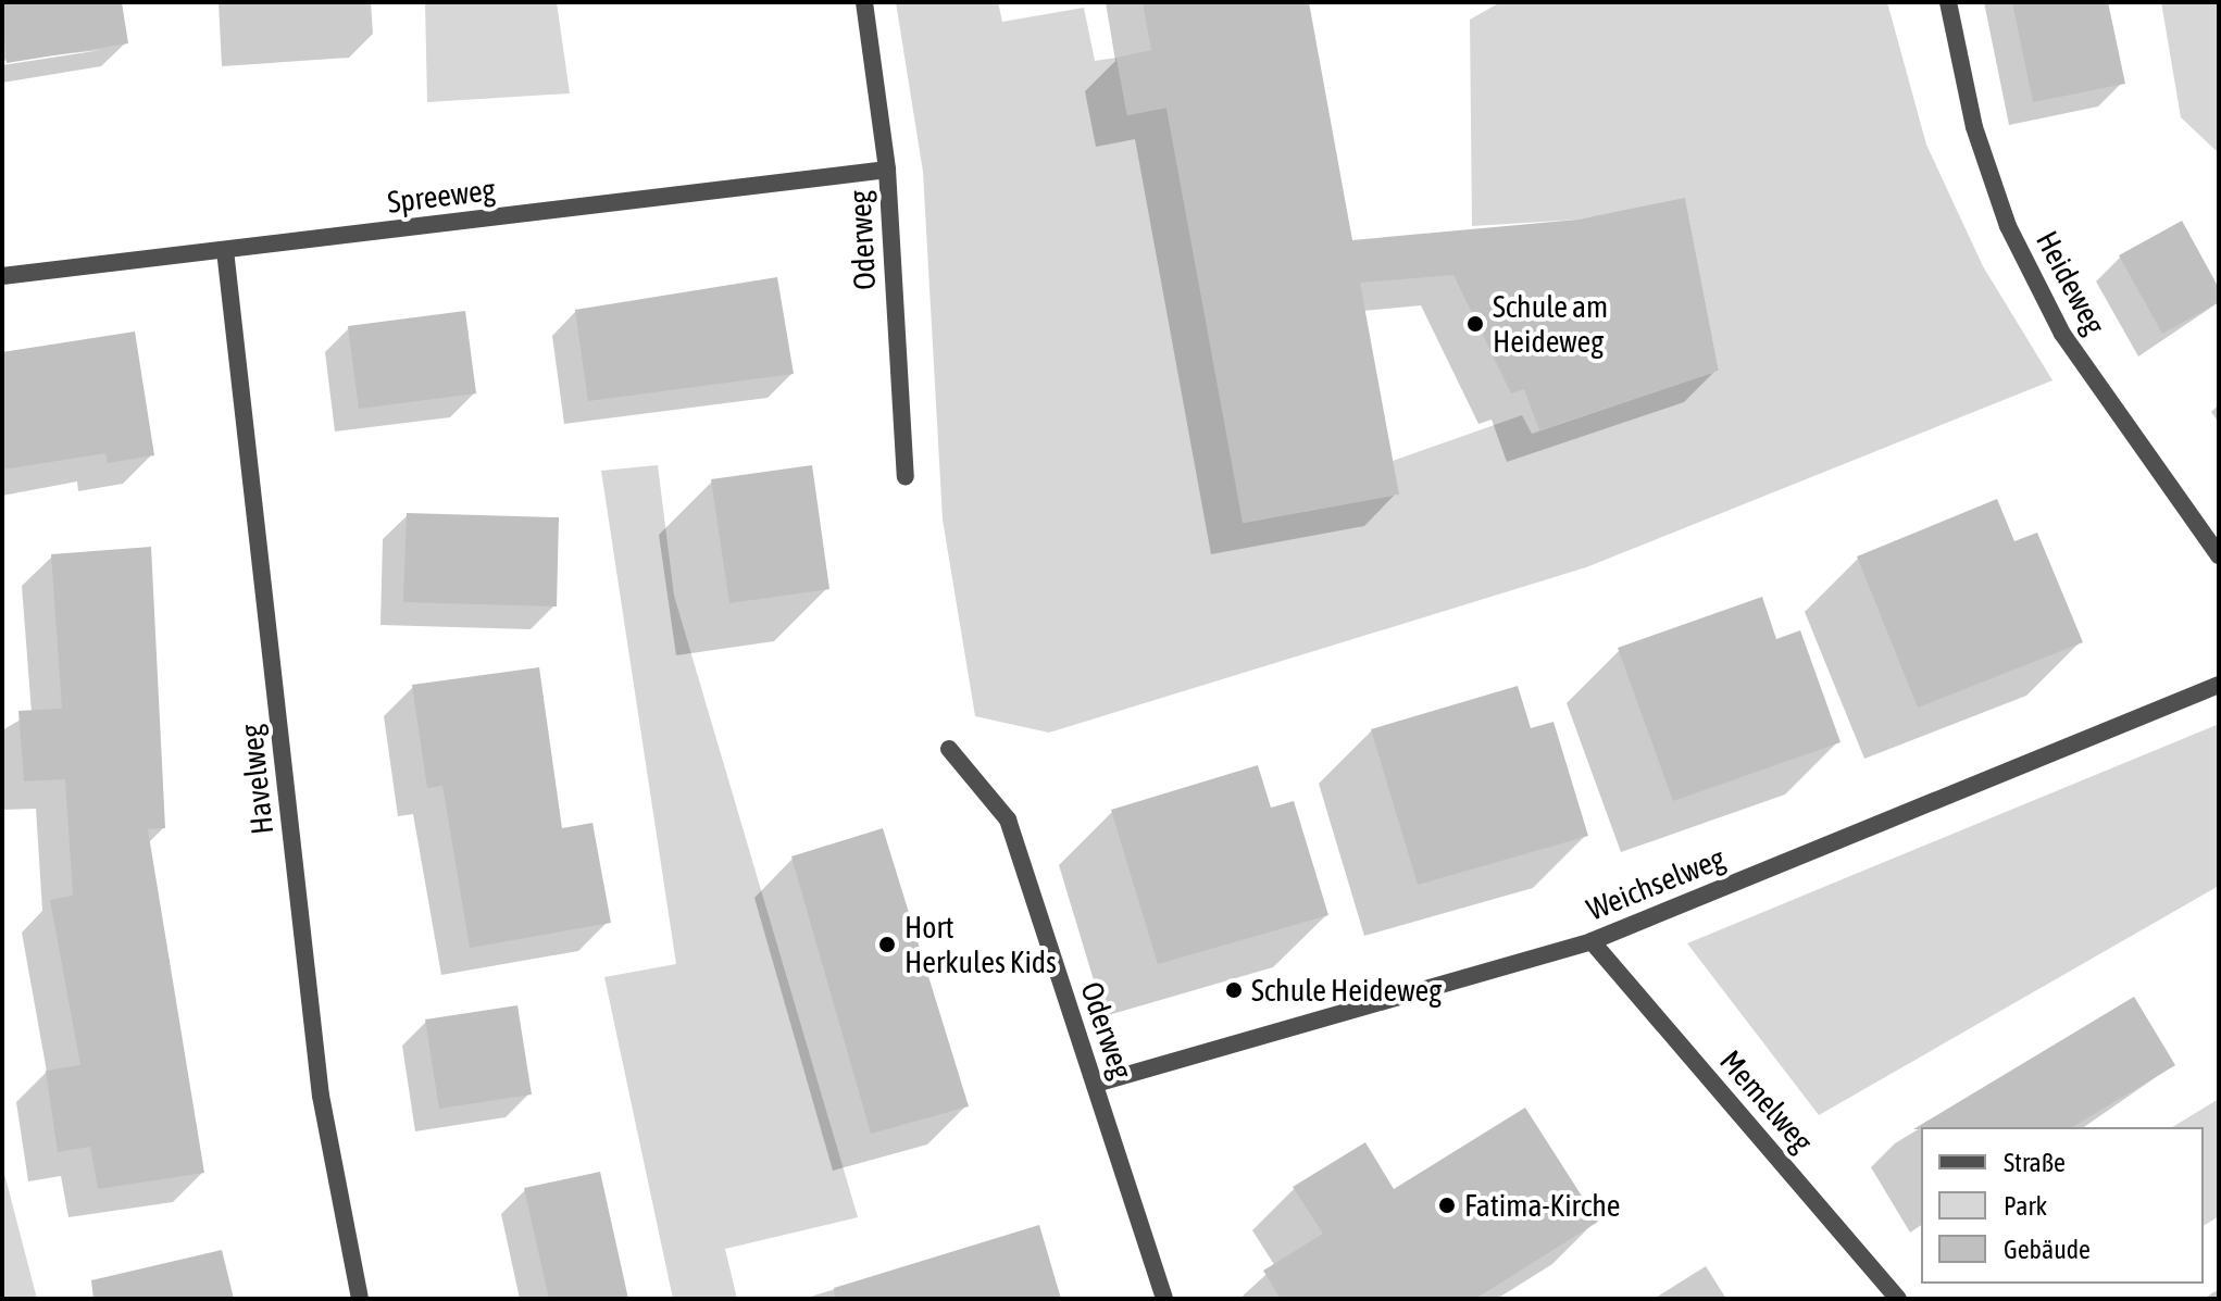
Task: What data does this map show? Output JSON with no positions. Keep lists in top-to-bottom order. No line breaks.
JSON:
{"streets":{"street":["Spreeweg","Oderweg","Heideweg","Havelweg","Weichselweg","Memelweg"]},"crossings":[["Spreeweg","Oderweg"],["Spreeweg","Havelweg"],["Oderweg","Weichselweg"],["Weichselweg","Memelweg"]],"places":["Schule am Heideweg","Hort Herkules Kids","Schule Heideweg","Fatima-Kirche"],"legend":["Straße","Park","Gebäude"]}
